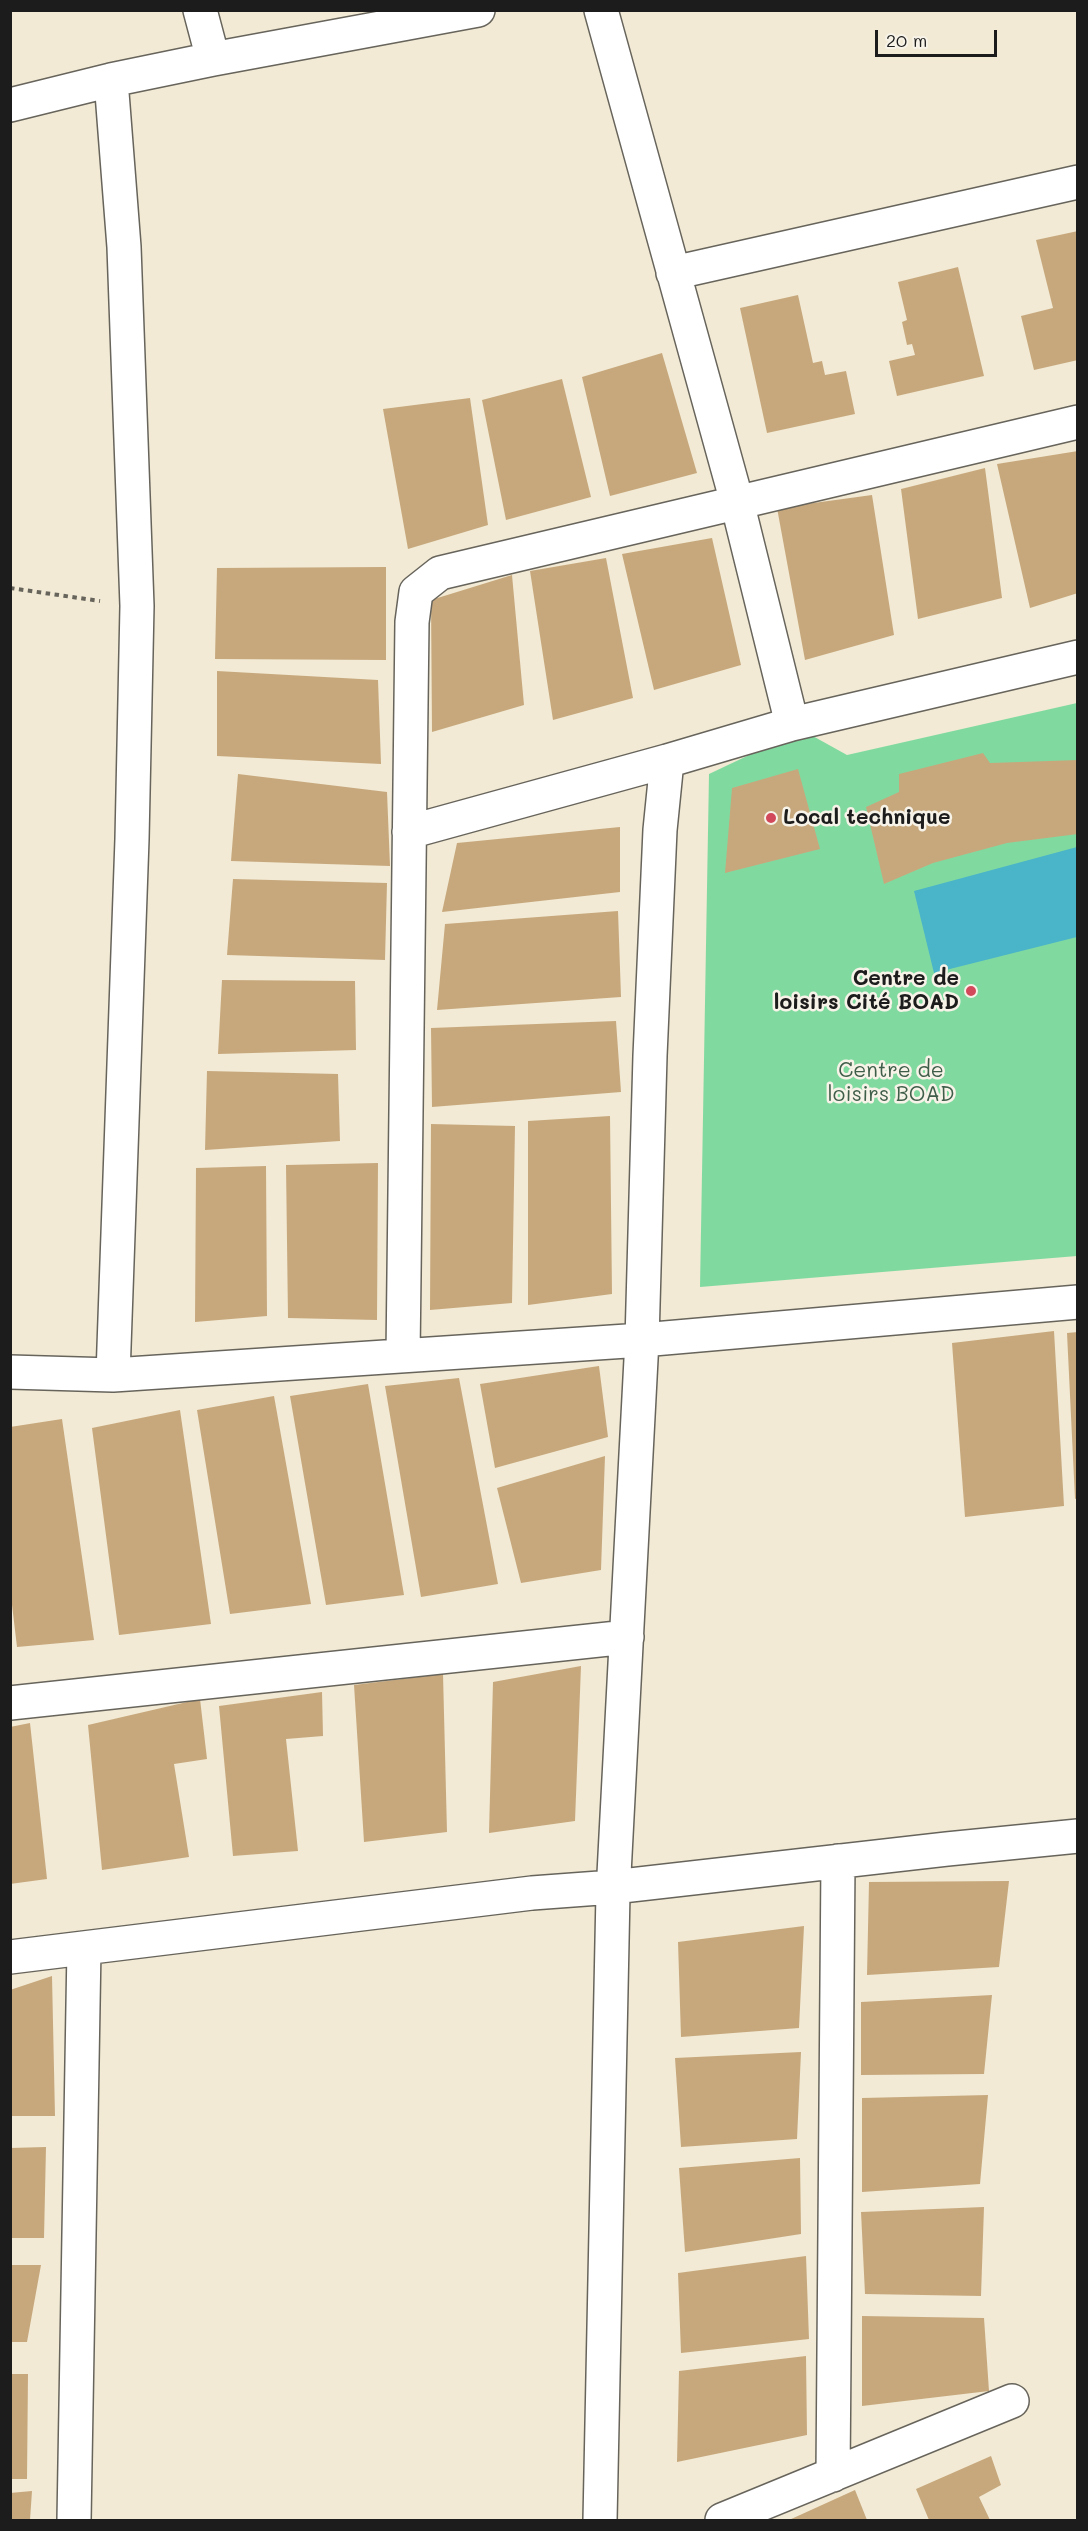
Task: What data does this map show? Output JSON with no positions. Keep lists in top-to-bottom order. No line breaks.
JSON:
{"parks":["Centre de loisirs BOAD"],"places":["Local technique","Centre de loisirs Cité BOAD"],"scale_bar":"20 m"}
